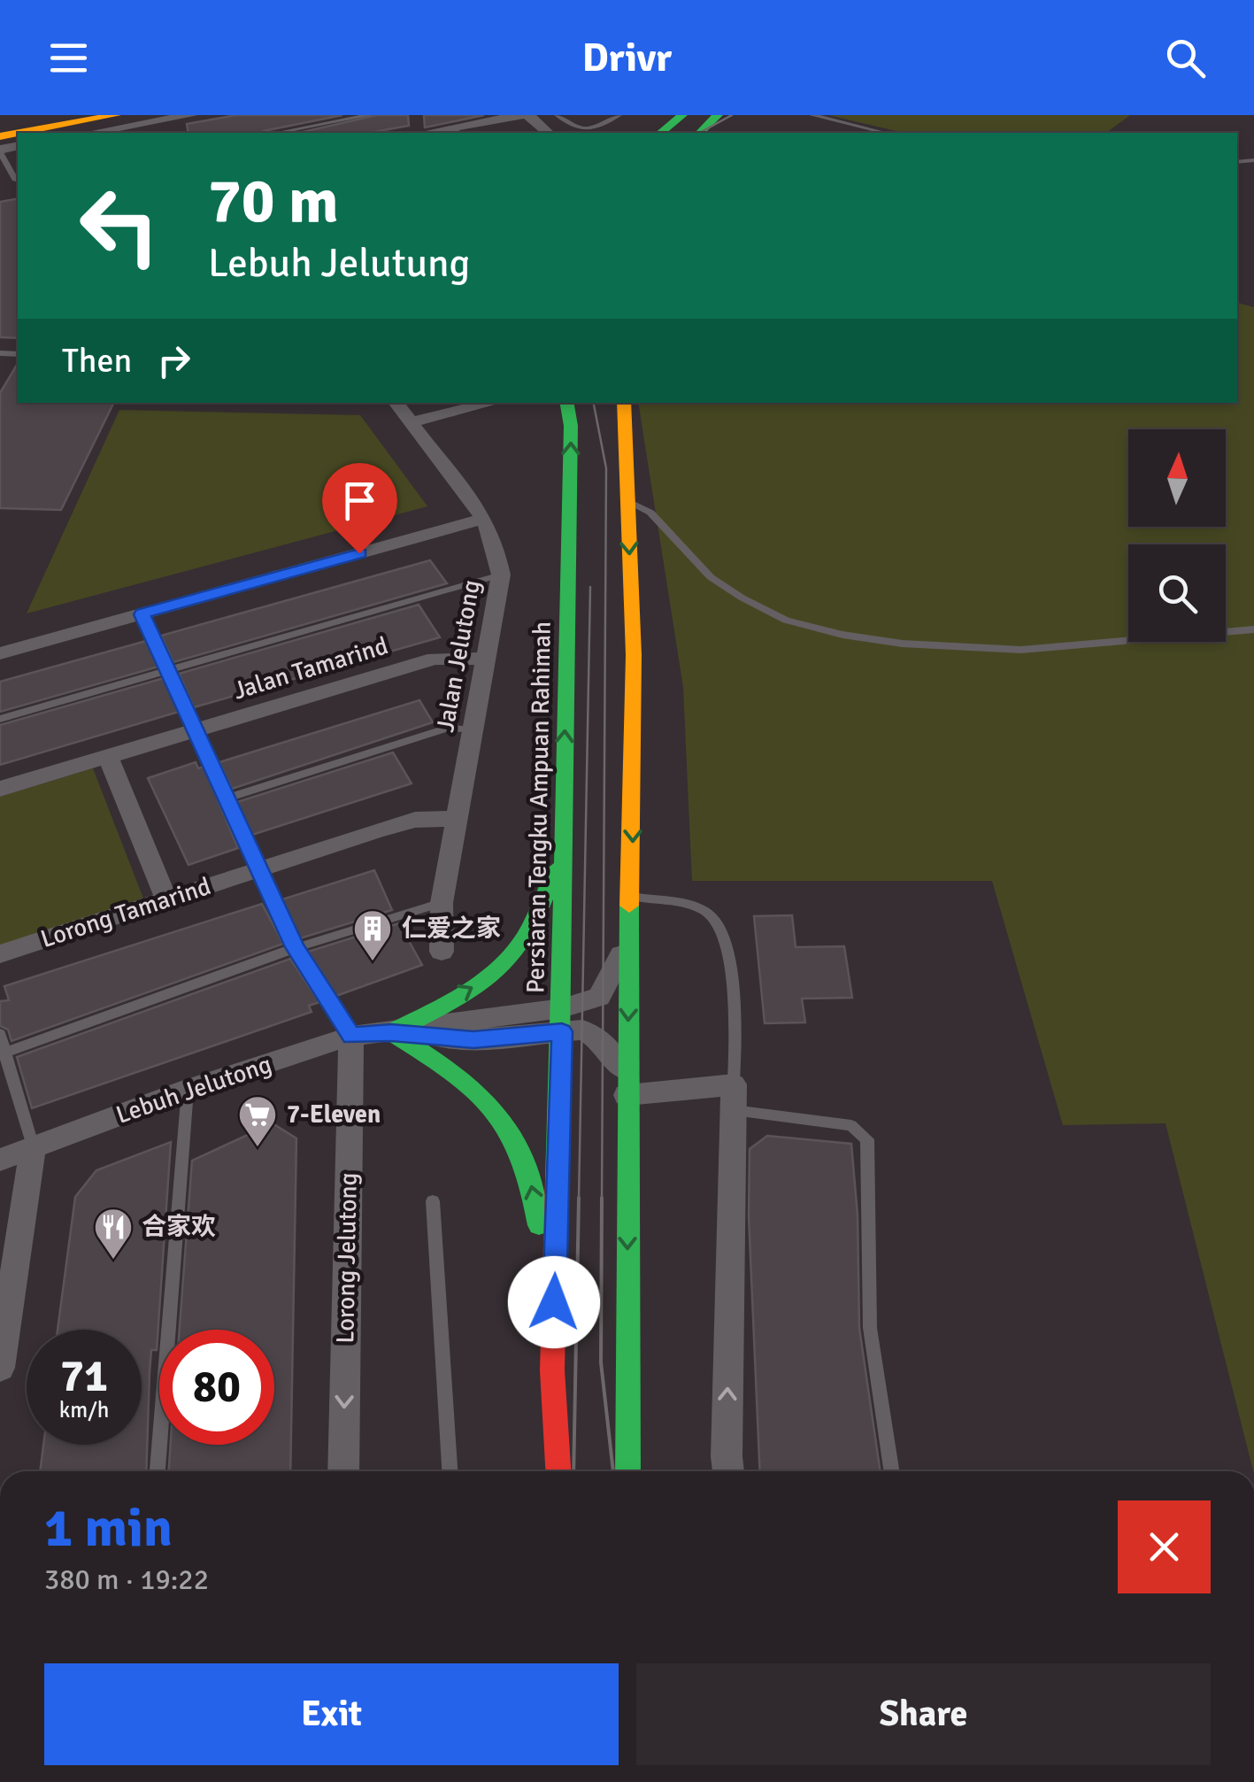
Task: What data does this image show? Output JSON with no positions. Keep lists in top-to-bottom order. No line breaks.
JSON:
{"streets":{"highway":["Persiaran Tengku Ampuan Rahimah"],"street":["Jalan Jelutong","Jalan Tamarind","Lorong Tamarind","Lebuh Jelutong","Lorong Jelutong"]},"crossings":[["Jalan Jelutong","Jalan Tamarind"],["Jalan Jelutong","Lorong Tamarind"],["Persiaran Tengku Ampuan Rahimah","Lebuh Jelutong"],["Lebuh Jelutong","Lorong Jelutong"]],"one_way":["Lorong Jelutong"],"places":{"building":["仁爱之家"],"supermarket":["7-Eleven"],"restaurant":["合家欢"]},"north":"top","page":{"header":"Drivr","turn":["70 m","Lebuh Jelutung"],"then":"Then","speed":"71 km/h","limit":"80","heading":["1 min","380 m · 19:22"],"buttons":["Exit","Share"]}}
